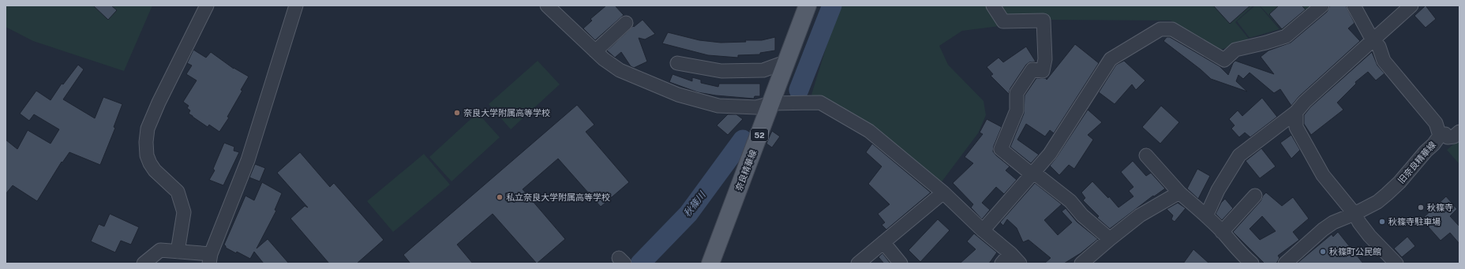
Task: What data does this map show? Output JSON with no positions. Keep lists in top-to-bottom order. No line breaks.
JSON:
{"streets":{"main road":["52","奈良精華線"],"street":["旧奈良精華線"]},"water":["秋篠川"],"places":["奈良大学附属高等学校","私立奈良大学附属高等学校","秋篠寺","秋篠寺駐車場","秋篠町公民館"]}
